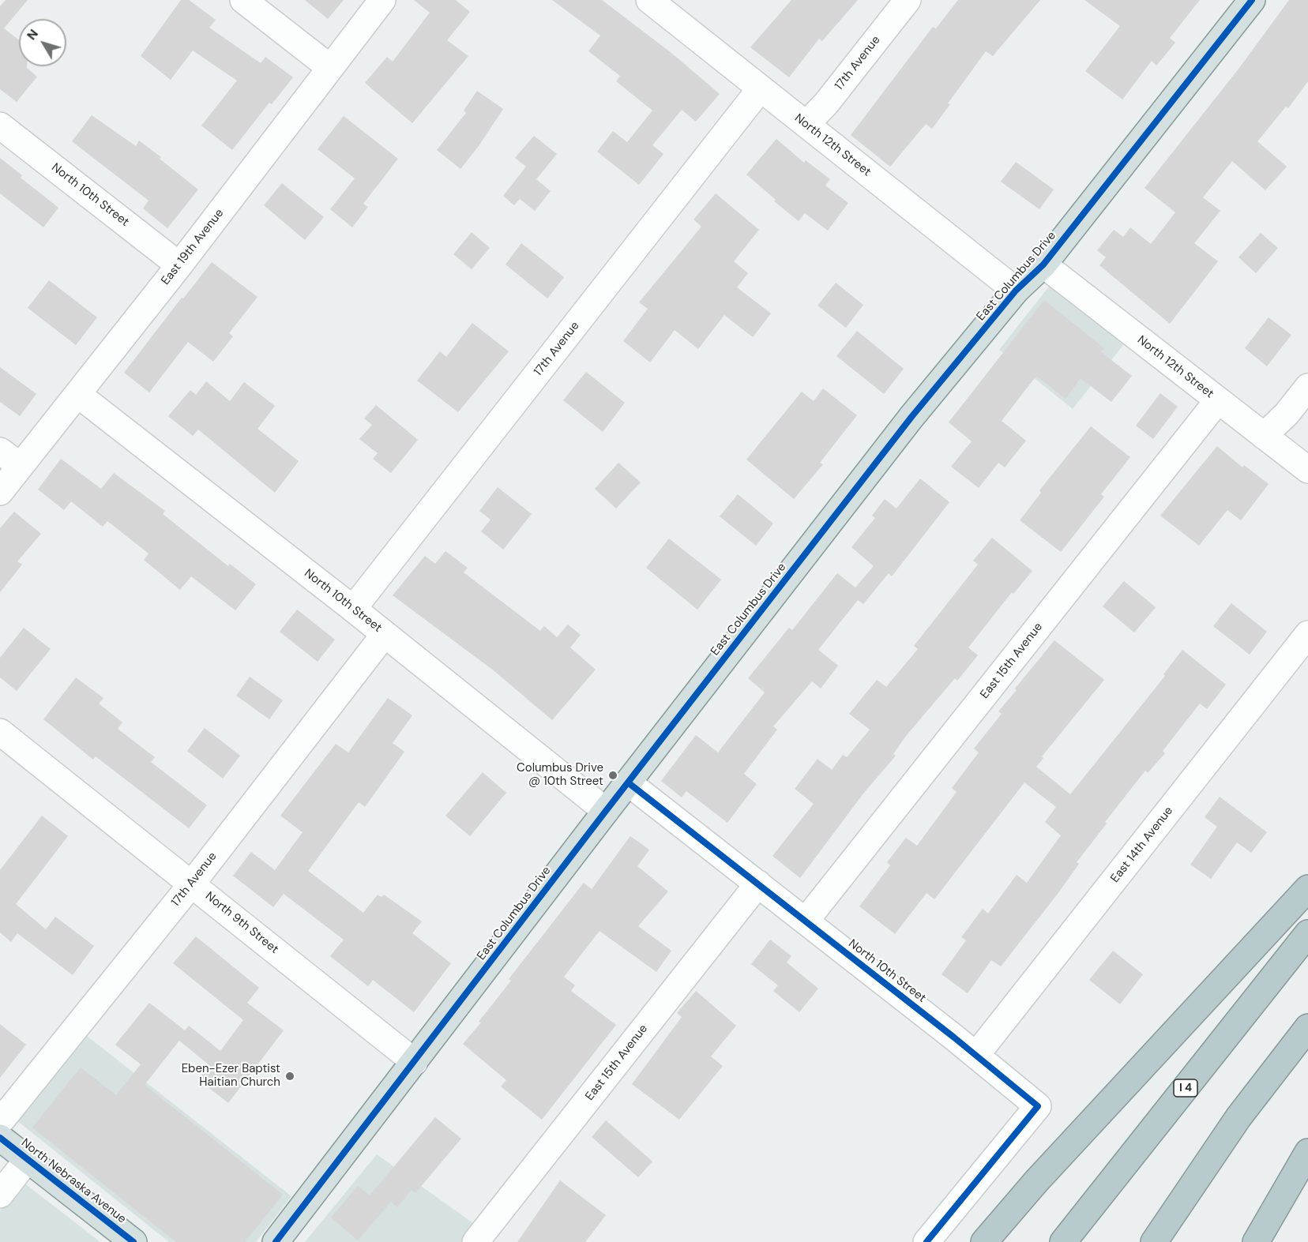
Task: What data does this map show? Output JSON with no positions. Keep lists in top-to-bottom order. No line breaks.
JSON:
{"streets":{"highway":["I 4"],"main road":["East Columbus Drive","North Nebraska Avenue"],"street":["17th Avenue","North 12th Street","North 10th Street","East 19th Avenue","East 15th Avenue","East 14th Avenue","North 9th Street"]},"crossings":[["17th Avenue","North 12th Street"],["17th Avenue","North 10th Street"],["17th Avenue","North 9th Street"],["North 12th Street","East Columbus Drive"],["North 12th Street","East 15th Avenue"],["North 10th Street","East 19th Avenue"],["North 10th Street","East Columbus Drive"],["North 10th Street","East 15th Avenue"],["North 10th Street","East 14th Avenue"],["East Columbus Drive","North 9th Street"]],"places":["Columbus Drive @ 10th Street","Eben-Ezer Baptist Haitian Church"],"north":"top left"}
